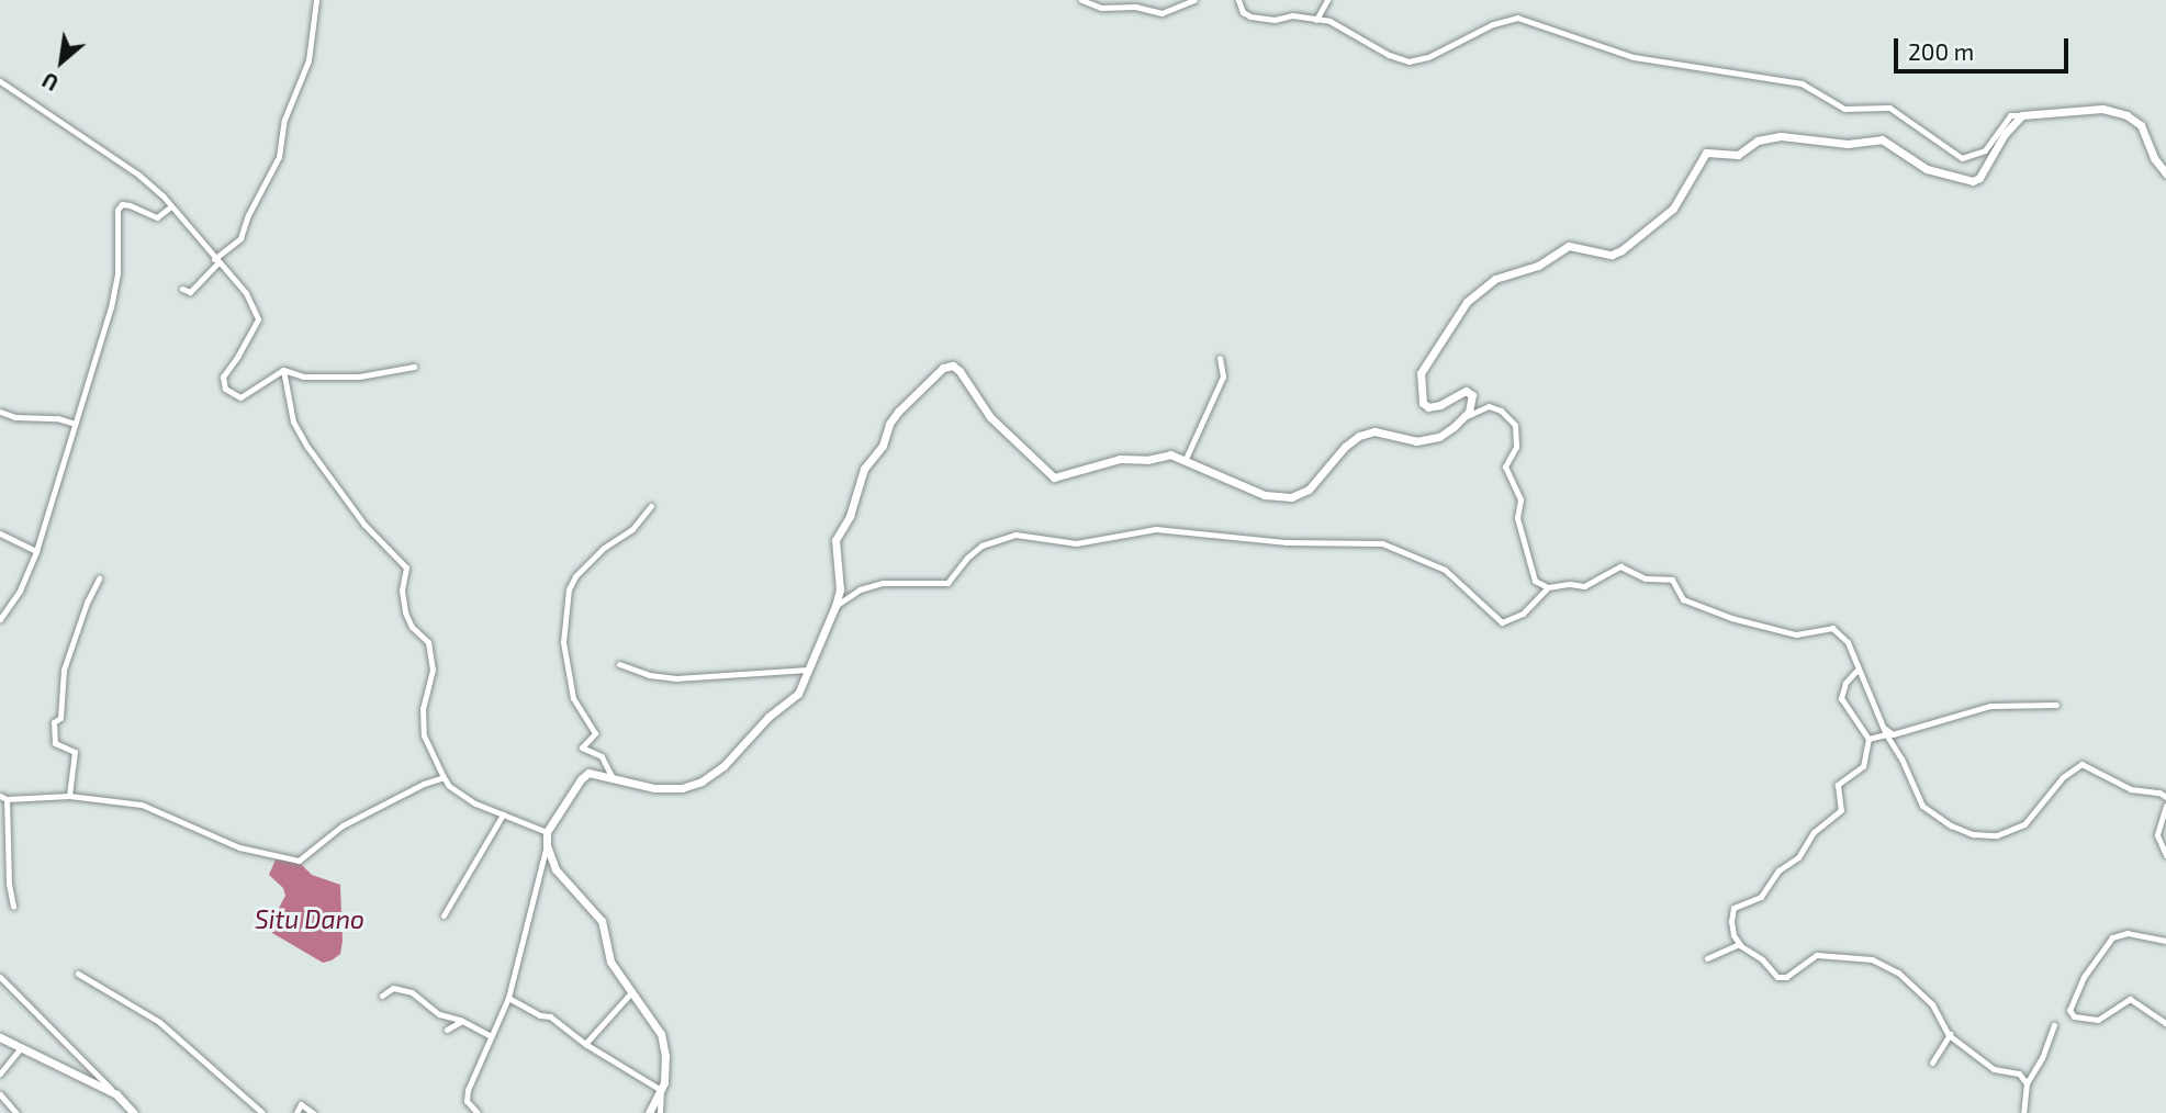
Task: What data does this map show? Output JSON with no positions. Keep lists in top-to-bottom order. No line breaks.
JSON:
{"water":["Situ Dano"],"scale_bar":"200 m","north":"bottom left"}
